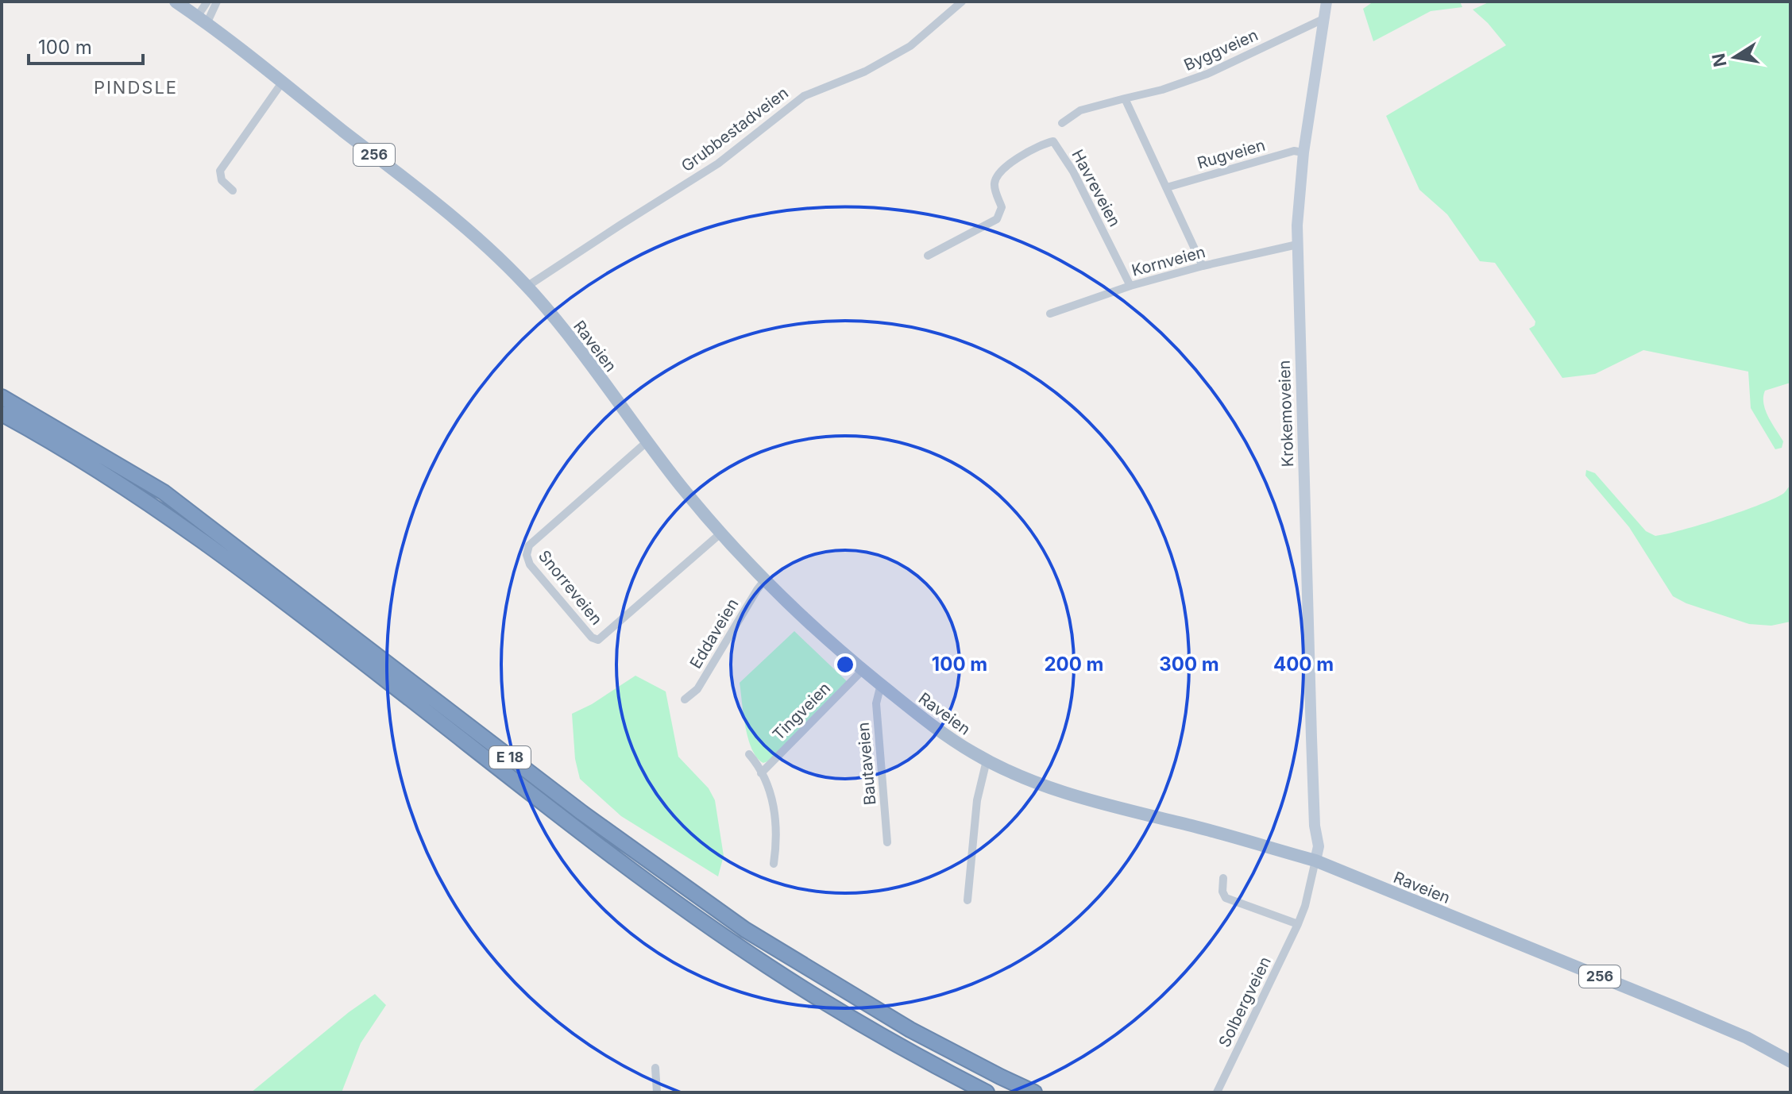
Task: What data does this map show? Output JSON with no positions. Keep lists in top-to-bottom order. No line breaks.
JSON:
{"streets":{"highway":["E 18"],"main road":["256","Raveien","Krokemoveien"],"street":["Byggveien","Grubbestadveien","Rugveien","Havreveien","Kornveien","Snorreveien","Eddaveien","Tingveien","Bautaveien","Solbergveien"]},"crossings":[["Byggveien","Krokemoveien"],["Grubbestadveien","Raveien"],["Rugveien","Krokemoveien"],["Havreveien","Kornveien"],["Kornveien","Krokemoveien"],["Raveien","Krokemoveien"],["Raveien","Snorreveien"],["Raveien","Eddaveien"],["Raveien","Tingveien"],["Raveien","Bautaveien"],["Raveien","Solbergveien"],["Krokemoveien","Solbergveien"]],"districts":["PINDSLE"],"scale_bar":"100 m","north":"left","rings":["100 m","200 m","300 m","400 m"]}
